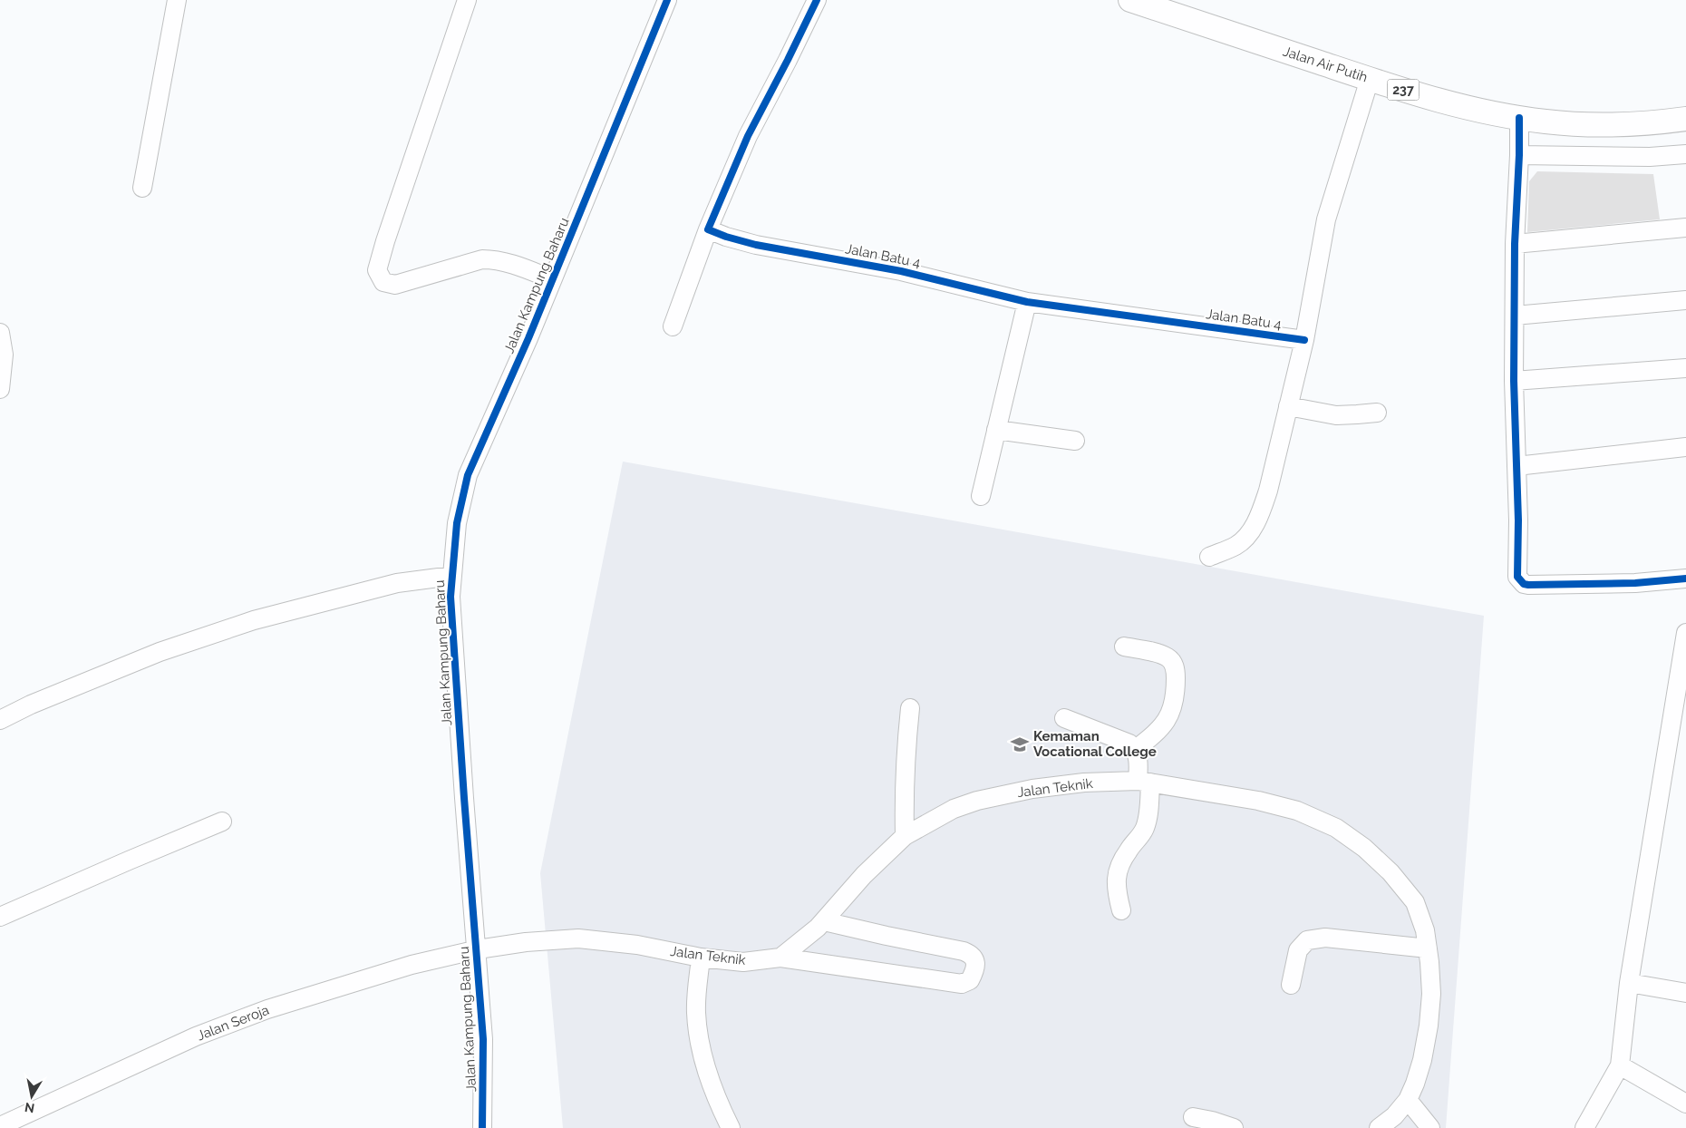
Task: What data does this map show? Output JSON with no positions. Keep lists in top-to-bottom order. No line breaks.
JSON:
{"streets":{"main road":["Jalan Air Putih","237"],"street":["Jalan Batu 4","Jalan Kampung Baharu","Jalan Teknik","Jalan Seroja"]},"crossings":[["Jalan Kampung Baharu","Jalan Teknik"],["Jalan Kampung Baharu","Jalan Seroja"],["Jalan Teknik","Jalan Seroja"]],"places":{"school or university":["Kemaman Vocational College"]},"north":"bottom"}
